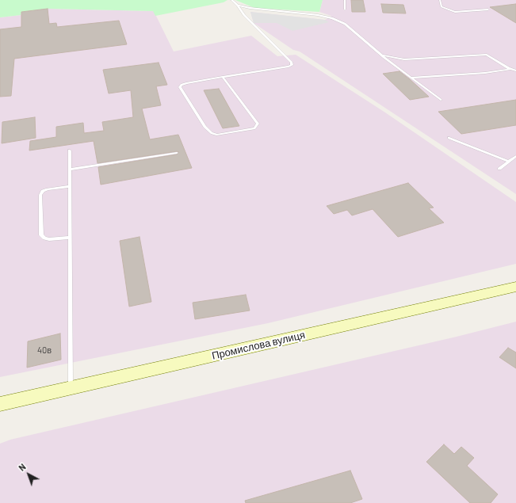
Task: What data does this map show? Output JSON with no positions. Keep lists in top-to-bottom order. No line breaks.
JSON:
{"streets":{"street":["Промислова вулиця"]},"house_numbers":["40в"],"north":"top left"}
